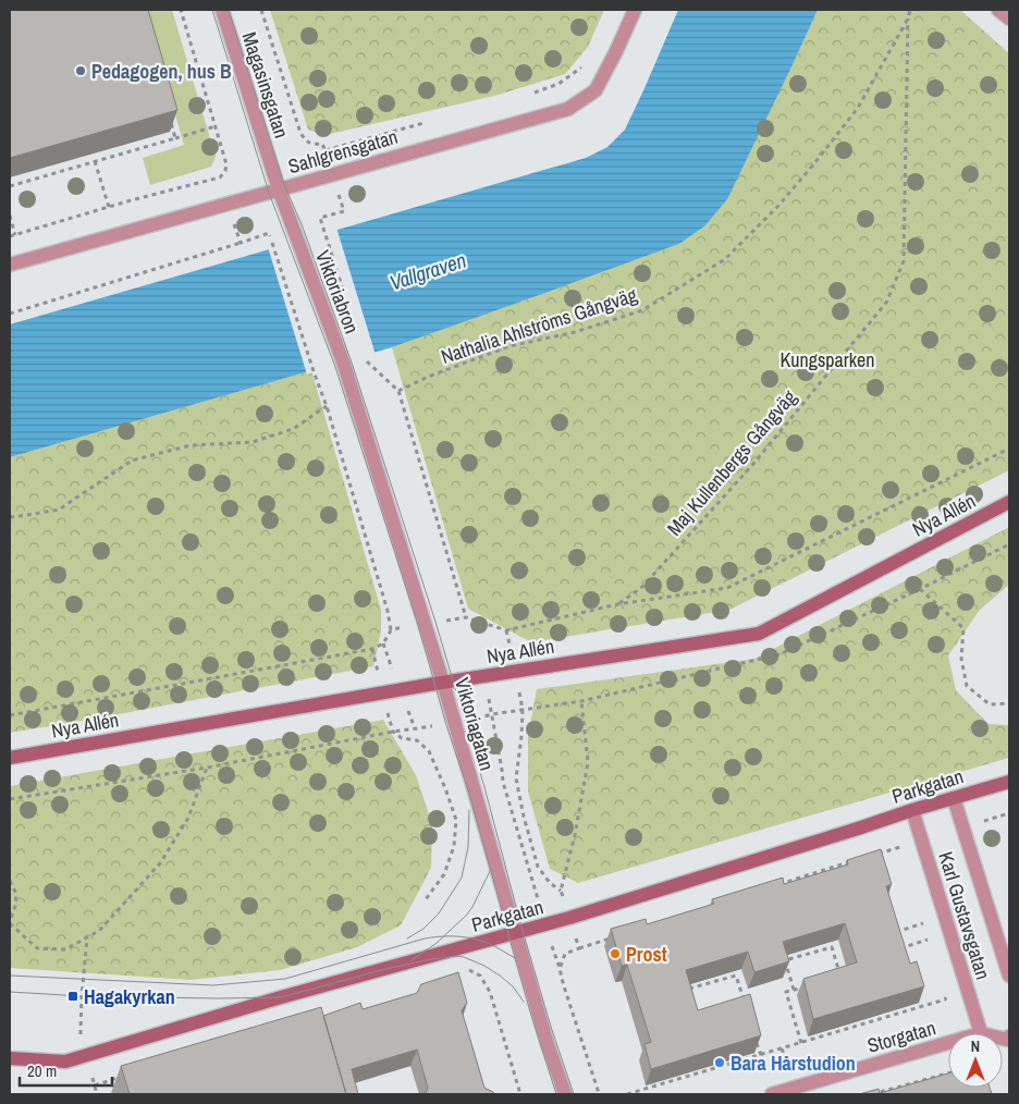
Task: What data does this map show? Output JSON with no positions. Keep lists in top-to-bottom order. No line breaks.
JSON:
{"streets":{"main road":["Nya Allén","Parkgatan"],"street":["Magasinsgatan","Sahlgrensgatan","Viktoriabron","Viktoriagatan","Karl Gustavsgatan","Storgatan"],"path":["Nathalia Ahlströms Gångväg","Maj Kullenbergs Gångväg"]},"crossings":[["Magasinsgatan","Sahlgrensgatan"],["Magasinsgatan","Viktoriabron"],["Viktoriabron","Viktoriagatan"],["Nathalia Ahlströms Gångväg","Maj Kullenbergs Gångväg"],["Nya Allén","Viktoriagatan"],["Viktoriagatan","Parkgatan"],["Parkgatan","Karl Gustavsgatan"]],"water":["Vallgraven"],"parks":["Kungsparken"],"places":{"other":["Pedagogen, hus B","Prost","Bara Hårstudion"],"transit":["Hagakyrkan"]},"scale_bar":"20 m","north":"top"}
